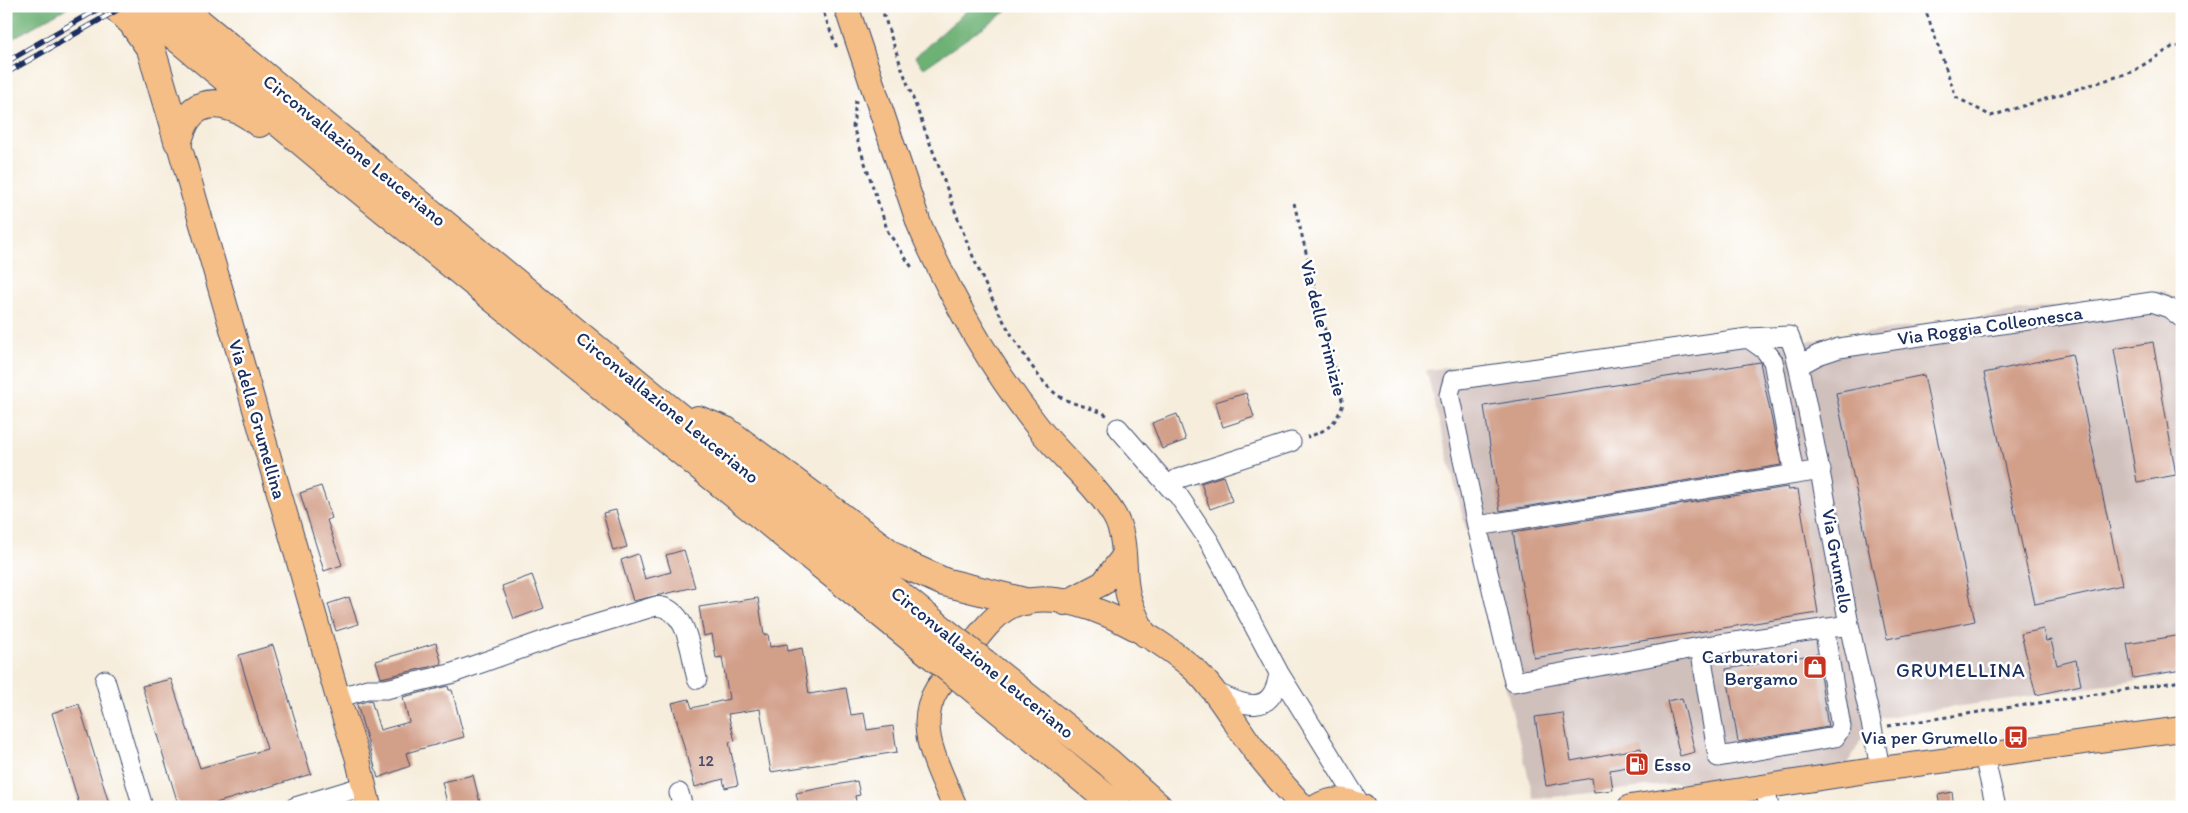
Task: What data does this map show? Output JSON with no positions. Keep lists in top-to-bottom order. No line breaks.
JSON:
{"streets":{"highway":["Circonvallazione Leuceriano"],"main road":["Via della Grumellina"],"street":["Via Roggia Colleonesca","Via Grumello"],"path":["Via delle Primizie"]},"crossings":[["Via Roggia Colleonesca","Via Grumello"]],"districts":["GRUMELLINA"],"places":{"shop":["Carburatori Bergamo"],"bus stop":["Via per Grumello"],"fuel station":["Esso"]},"house_numbers":["12"]}
